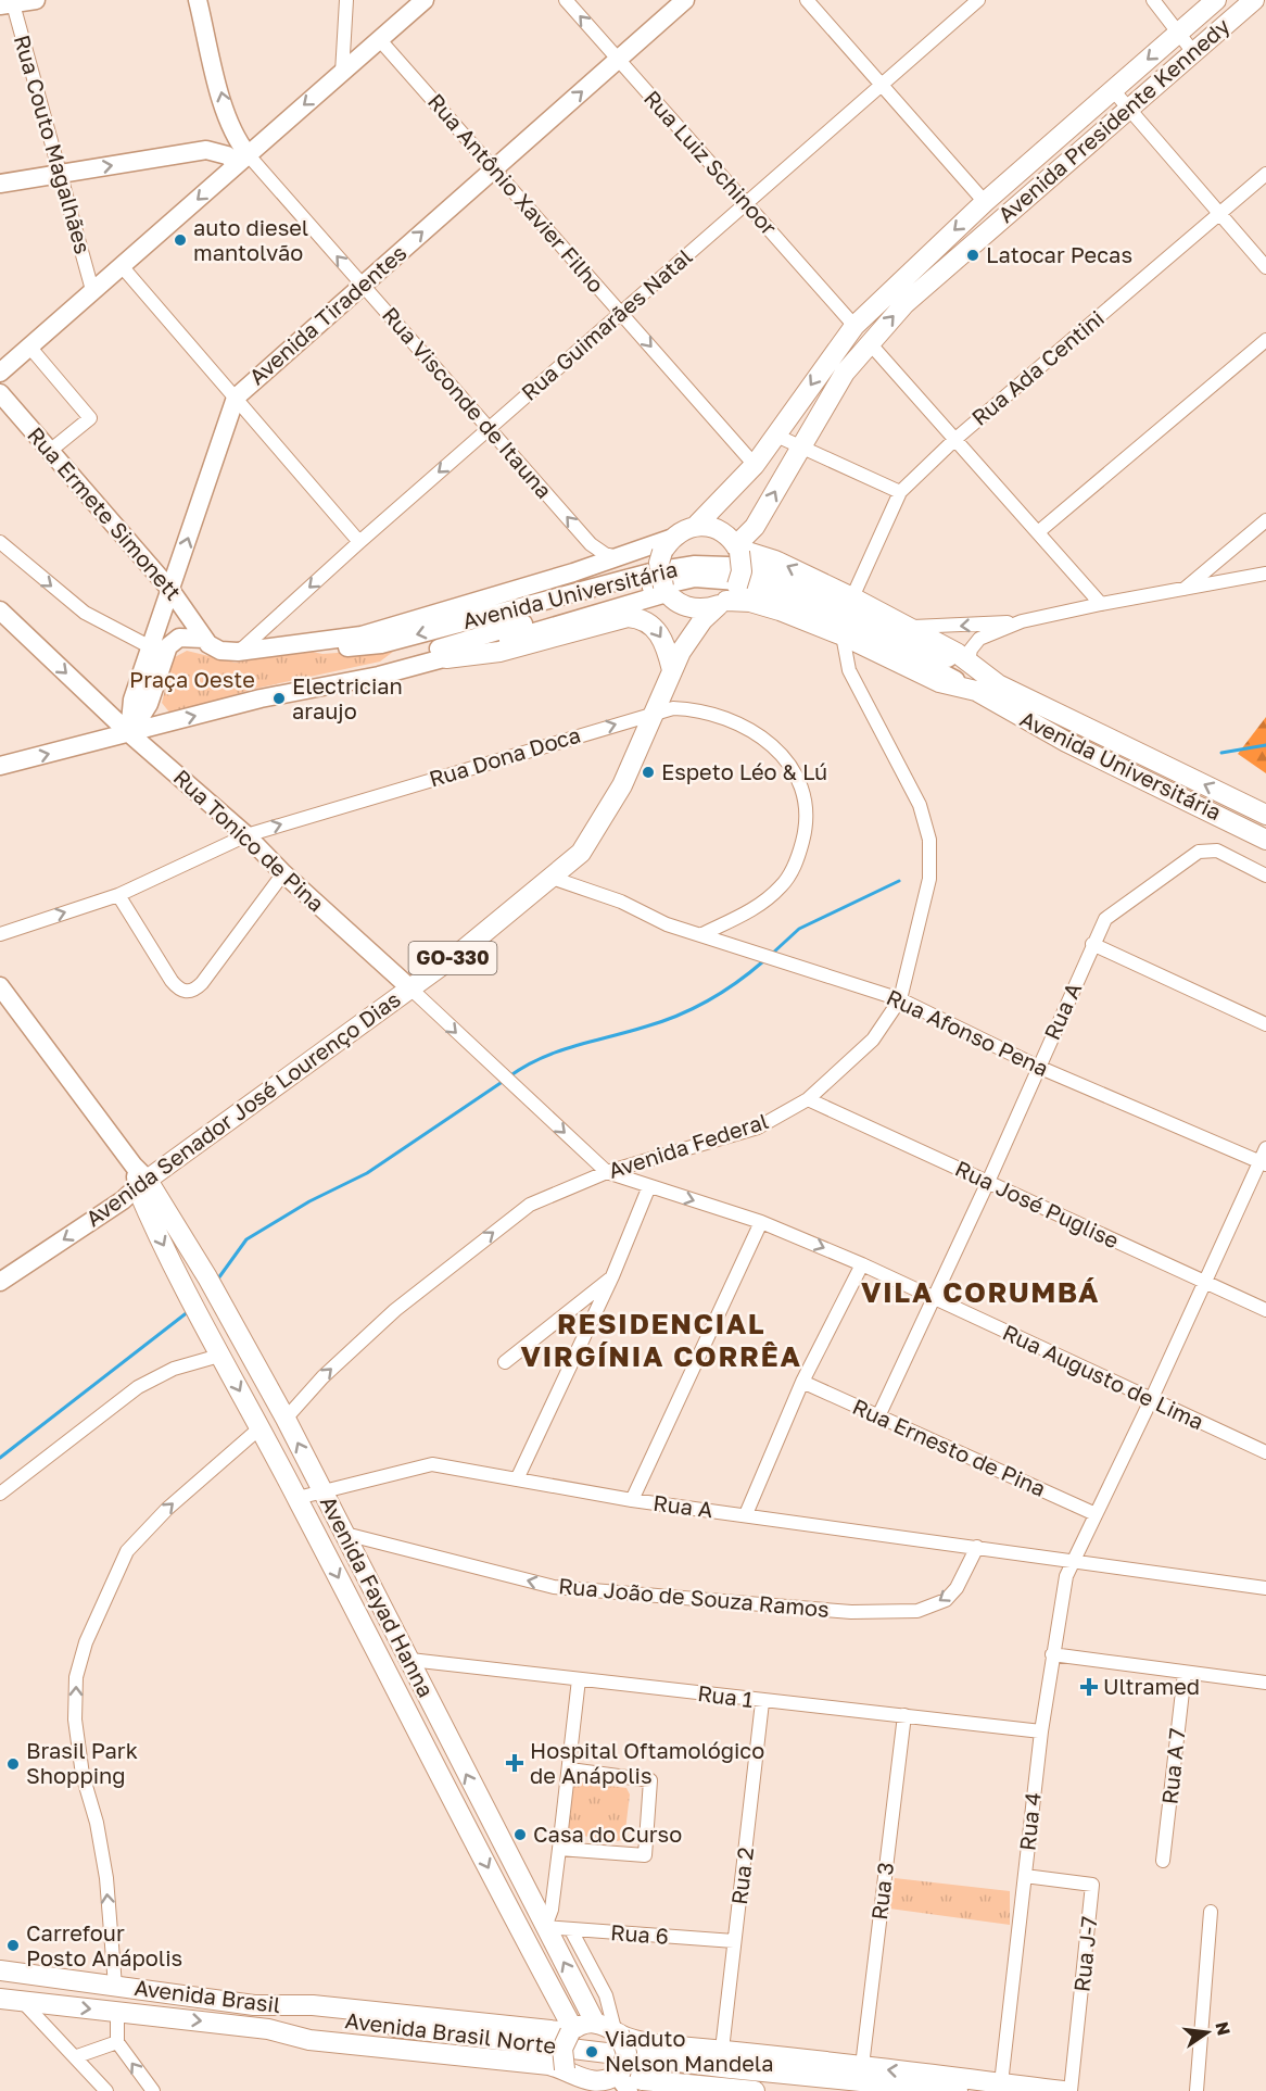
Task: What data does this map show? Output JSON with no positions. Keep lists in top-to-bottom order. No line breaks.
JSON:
{"streets":{"main road":["Avenida Presidente Kennedy","Avenida Tiradentes","Rua Visconde de Itauna","Rua Ermete Simonett","Avenida Universitária","Rua Tonico de Pina","GO-330","Avenida Senador José Lourenço Dias","Avenida Fayad Hanna","Avenida Brasil","Avenida Brasil Norte"],"street":["Rua Couto Magalhães","Rua Luiz Schinoor","Rua Antônio Xavier Filho","Rua Guimarães Natal","Rua Ada Centini","Rua Dona Doca","Rua A","Rua Afonso Pena","Avenida Federal","Rua José Puglise","Rua Augusto de Lima","Rua Ernesto de Pina","Rua João de Souza Ramos","Rua 1","Rua A 7","Rua 4","Rua 2","Rua 3","Rua 6","Rua J-7"]},"crossings":[["Avenida Presidente Kennedy","Rua Luiz Schinoor"],["Avenida Presidente Kennedy","Rua Antônio Xavier Filho"],["Avenida Presidente Kennedy","Avenida Universitária"],["Avenida Presidente Kennedy","Avenida Senador José Lourenço Dias"],["Rua Couto Magalhães","Avenida Tiradentes"],["Rua Couto Magalhães","Rua Guimarães Natal"],["Rua Luiz Schinoor","Avenida Tiradentes"],["Rua Luiz Schinoor","Rua Guimarães Natal"],["Rua Antônio Xavier Filho","Avenida Tiradentes"],["Rua Antônio Xavier Filho","Rua Guimarães Natal"],["Avenida Tiradentes","Rua Visconde de Itauna"],["Avenida Tiradentes","Rua Ermete Simonett"],["Avenida Tiradentes","Avenida Universitária"],["Avenida Tiradentes","Rua Tonico de Pina"],["Rua Guimarães Natal","Rua Visconde de Itauna"],["Rua Guimarães Natal","Avenida Universitária"],["Rua Ada Centini","Avenida Universitária"],["Rua Visconde de Itauna","Avenida Universitária"],["Rua Ermete Simonett","Avenida Universitária"],["Avenida Universitária","Rua Tonico de Pina"],["Avenida Universitária","Avenida Senador José Lourenço Dias"],["Avenida Universitária","Avenida Federal"],["Rua Dona Doca","Rua Tonico de Pina"],["Rua Dona Doca","Rua Afonso Pena"],["Rua Dona Doca","Avenida Senador José Lourenço Dias"],["Rua Tonico de Pina","Avenida Senador José Lourenço Dias"],["Rua Tonico de Pina","Rua Augusto de Lima"],["Rua A","Rua Afonso Pena"],["Rua A","Rua José Puglise"],["Rua A","Rua Augusto de Lima"],["Rua A","Rua Ernesto de Pina"],["Rua A","Avenida Fayad Hanna"],["Rua A","Rua João de Souza Ramos"],["Rua A","Rua 4"],["Rua Afonso Pena","Avenida Senador José Lourenço Dias"],["Rua Afonso Pena","Avenida Federal"],["Rua Afonso Pena","Rua 4"],["Avenida Senador José Lourenço Dias","Avenida Fayad Hanna"],["Avenida Federal","Rua José Puglise"],["Avenida Federal","Rua Augusto de Lima"],["Avenida Federal","Avenida Fayad Hanna"],["Rua José Puglise","Rua 4"],["Rua Augusto de Lima","Rua 4"],["Rua Ernesto de Pina","Rua 4"],["Avenida Fayad Hanna","Rua João de Souza Ramos"],["Avenida Fayad Hanna","Rua 1"],["Avenida Fayad Hanna","Rua 6"],["Avenida Fayad Hanna","Avenida Brasil"],["Rua 1","Rua 4"],["Rua 1","Rua 2"],["Rua 1","Rua 3"],["Rua 4","Rua J-7"],["Rua 2","Rua 6"],["Avenida Brasil","Avenida Brasil Norte"]],"one_way":["Rua Antônio Xavier Filho","Avenida Tiradentes","Rua Visconde de Itauna","Rua Dona Doca","Rua Tonico de Pina","Rua Augusto de Lima","Rua João de Souza Ramos"],"districts":["VILA CORUMBÁ","RESIDENCIAL VIRGÍNIA CORRÊA"],"parks":["Praça Oeste"],"places":{"other":["auto diesel mantolvão","Latocar Pecas","Electrician araujo","Espeto Léo & Lú","Brasil Park Shopping","Casa do Curso","Carrefour Posto Anápolis","Viaduto Nelson Mandela"],"health":["Ultramed","Hospital Oftamológico de Anápolis"]},"north":"right"}
